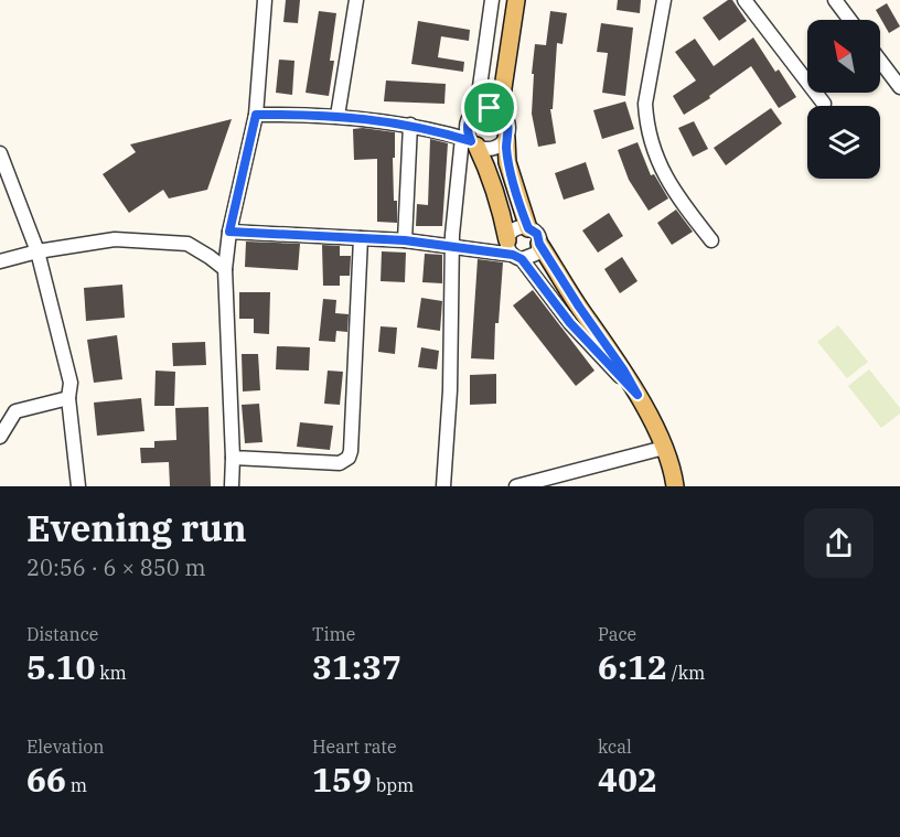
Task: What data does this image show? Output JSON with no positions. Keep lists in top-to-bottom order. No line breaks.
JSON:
{"north":"top left","page":{"heading":["Evening run","20:56 · 6 × 850 m"],"stats":[["Distance","5.10 km"],["Time","31:37"],["Pace","6:12 /km"],["Elevation","66 m"],["Heart rate","159 bpm"],["kcal","402"]]}}
